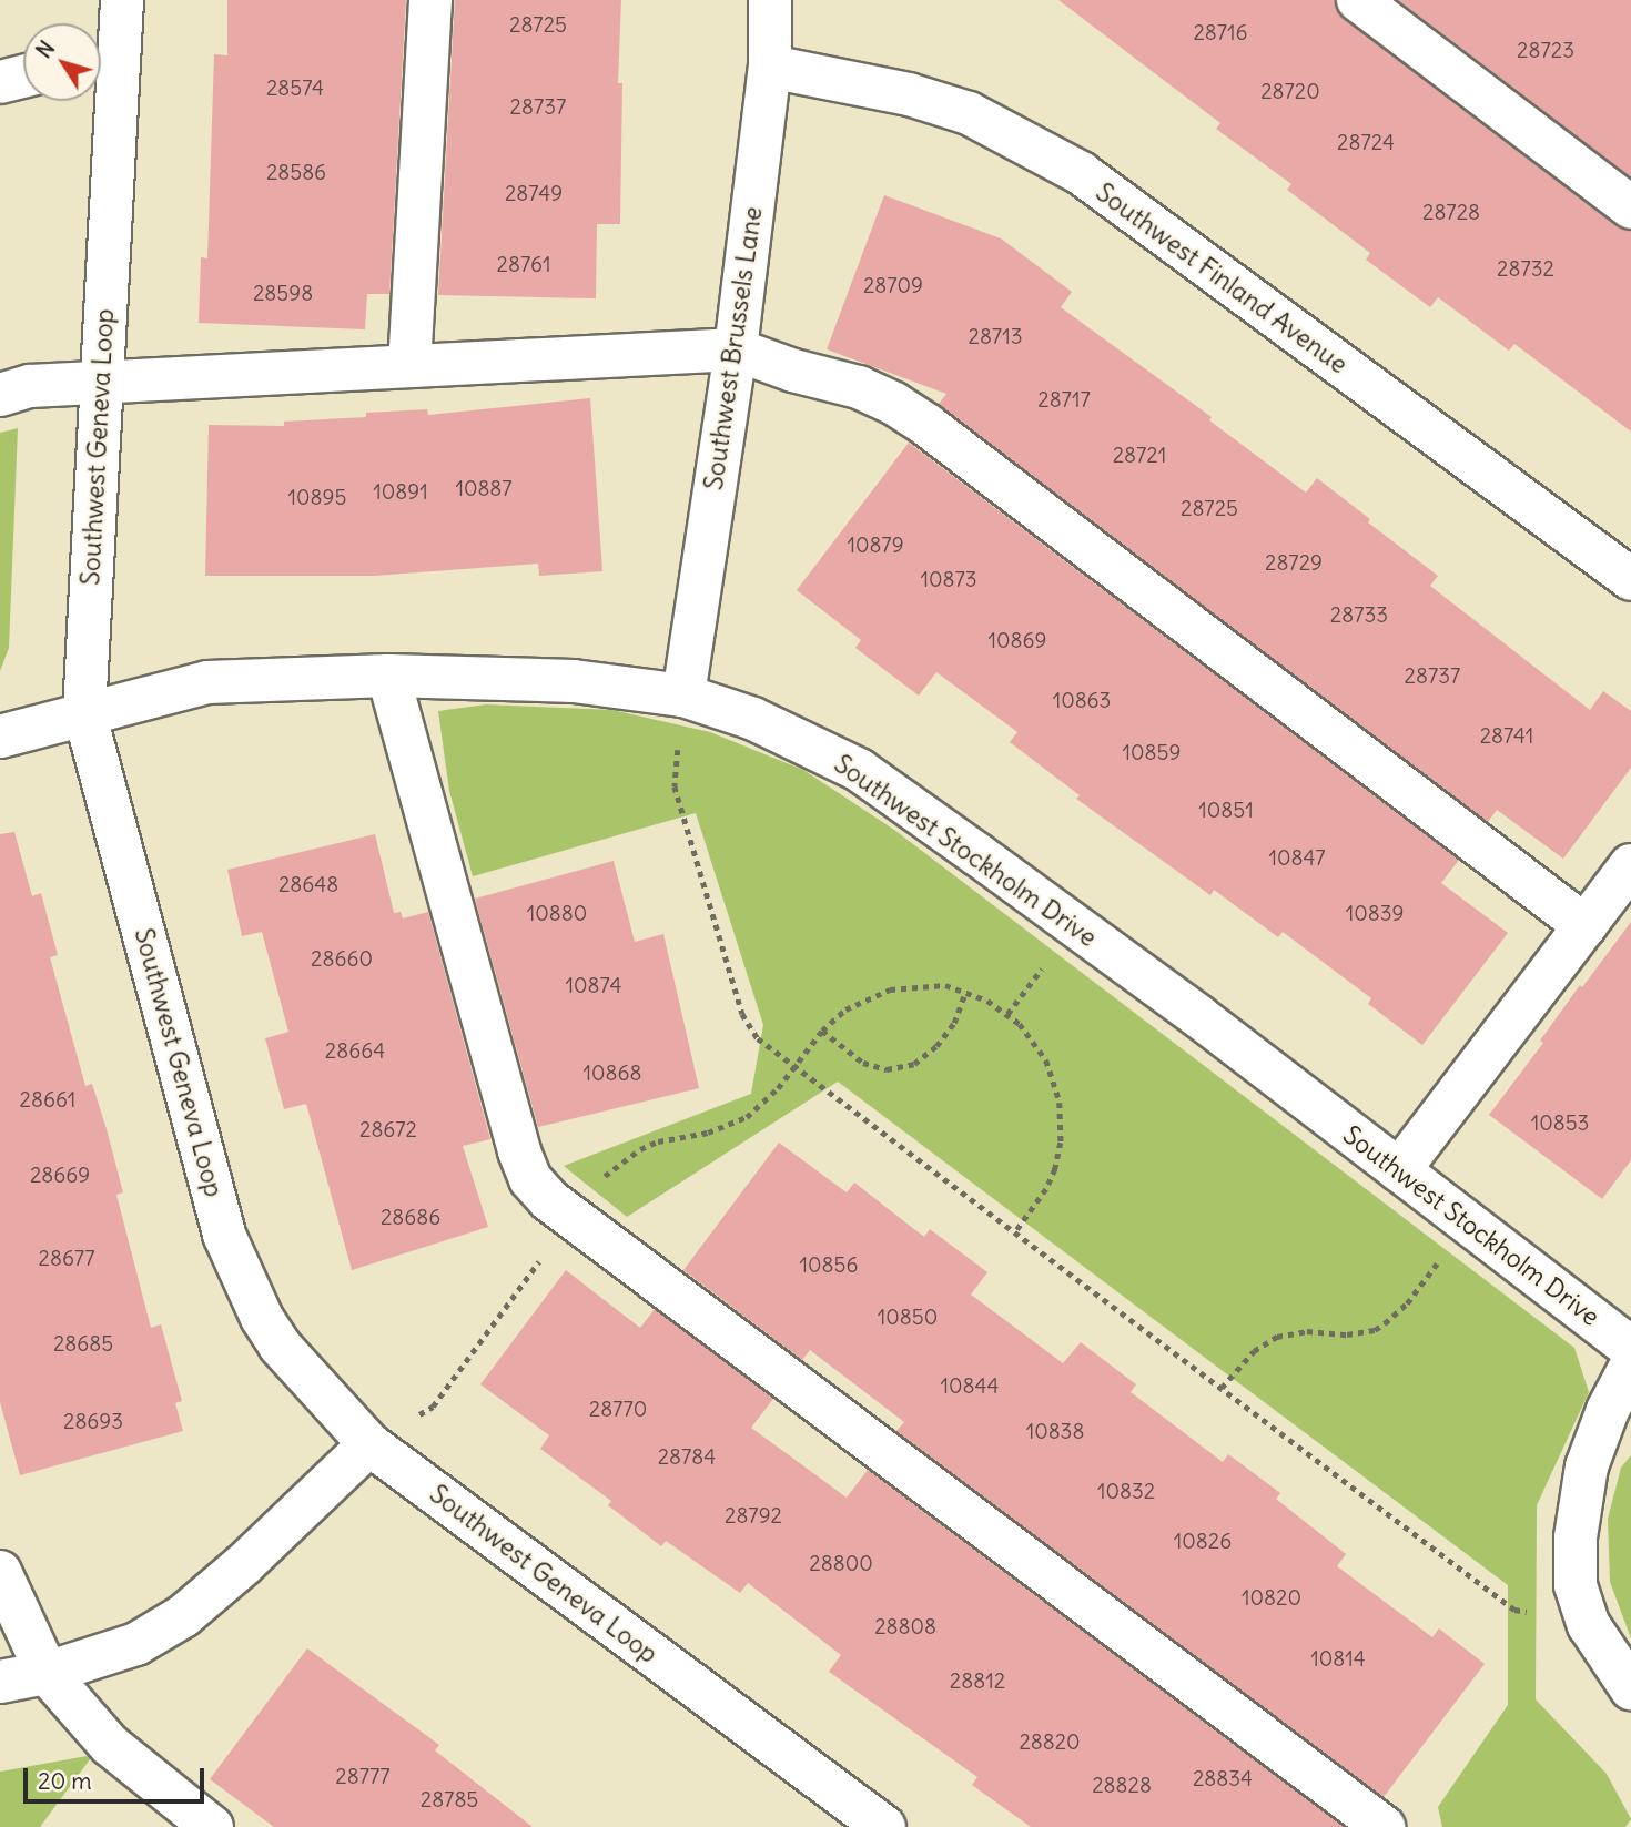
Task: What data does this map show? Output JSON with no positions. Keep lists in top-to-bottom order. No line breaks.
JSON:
{"streets":{"street":["Southwest Finland Avenue","Southwest Brussels Lane","Southwest Geneva Loop","Southwest Stockholm Drive"]},"crossings":[["Southwest Finland Avenue","Southwest Brussels Lane"],["Southwest Brussels Lane","Southwest Stockholm Drive"],["Southwest Geneva Loop","Southwest Stockholm Drive"]],"house_numbers":["28725","28716","28723","28574","28720","28737","28724","28586","28749","28728","28761","28732","28709","28598","28713","28717","28721","10887","10891","10895","28725","10879","28729","10873","28733","10869","28737","10863","28741","10859","10851","10847","28648","10880","10839","28660","10874","28664","10868","28661","10853","28672","28669","28686","28677","10856","10850","28685","10844","28770","28693","10838","28784","10832","28792","10826","28800","10820","28808","10814","28812","28820","28777","28834","28828","28785"],"scale_bar":"20 m","north":"top left"}
